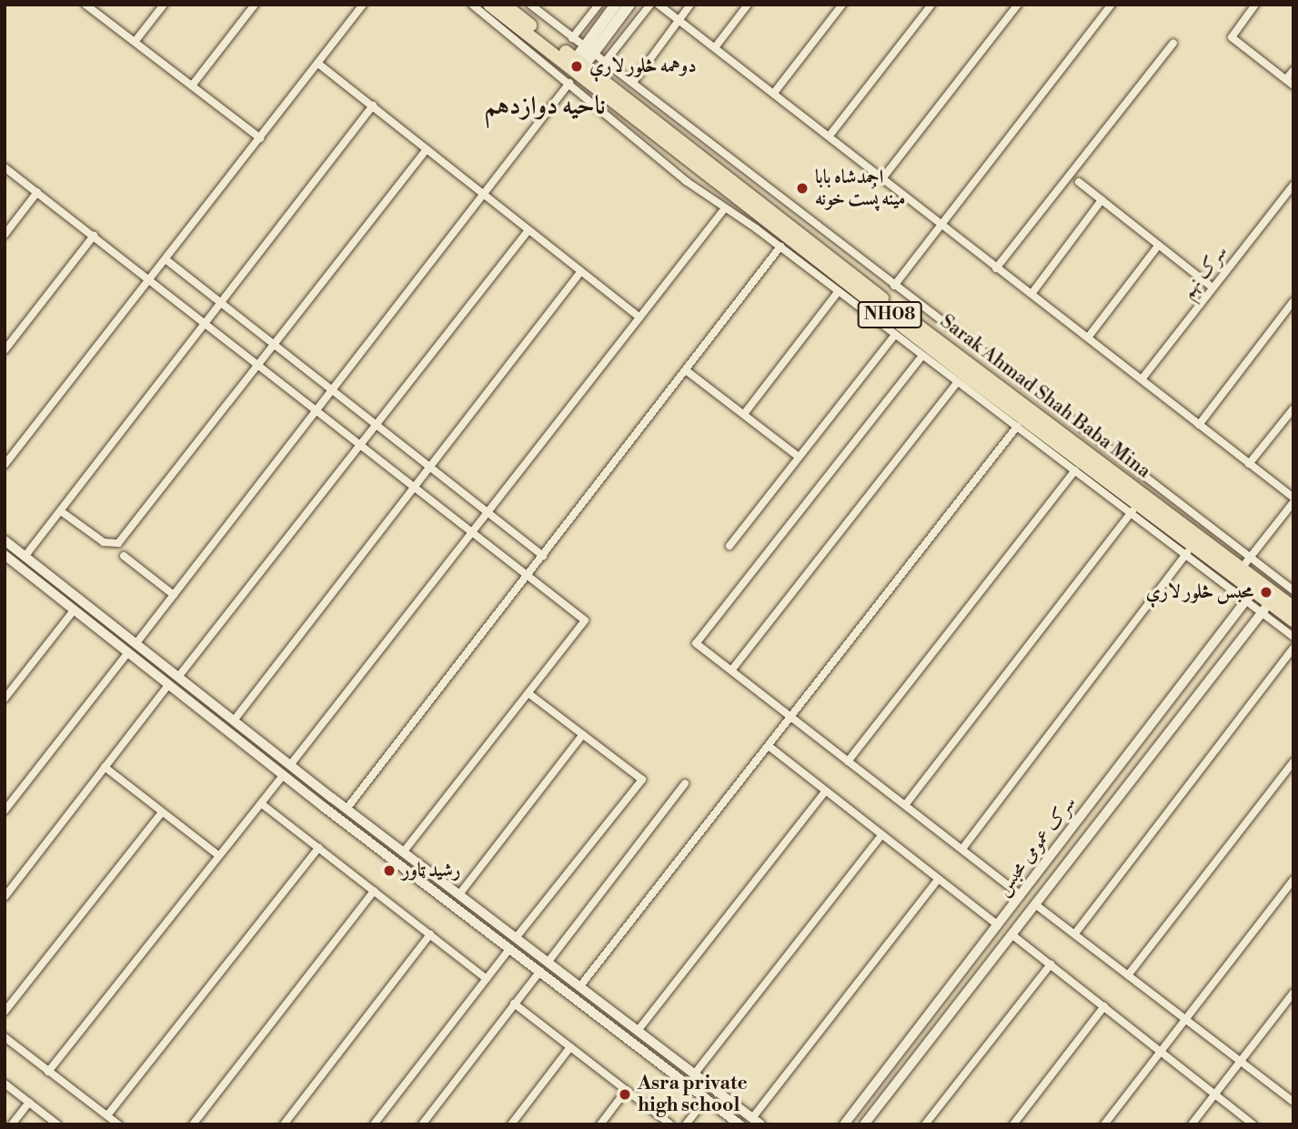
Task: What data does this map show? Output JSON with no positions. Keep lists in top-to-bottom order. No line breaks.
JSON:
{"streets":{"highway":["NH08"],"street":["سرک نهم","سرک عمومی محبس"]},"crossings":[["NH08","سرک عمومی محبس"]],"districts":["ناحیه دوازدهم"],"places":["دوهمه څلور لارې","احمدشاه بابا مینه پُست خونه","محبس څلور لارې","رشید ټاور","Asra private high school"]}
